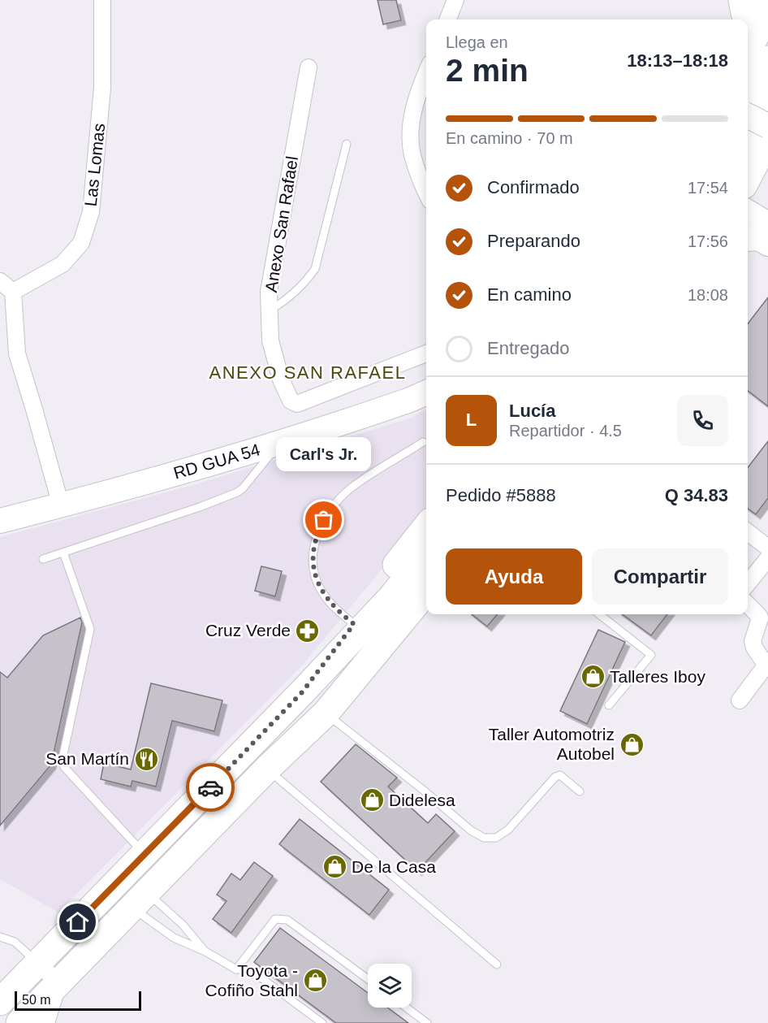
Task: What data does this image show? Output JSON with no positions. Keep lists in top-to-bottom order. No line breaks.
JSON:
{"streets":{"main road":["RD GUA 54"],"street":["Las Lomas","Anexo San Rafael"]},"districts":["ANEXO SAN RAFAEL"],"places":{"other":["Carl's Jr."],"pharmacy":["Cruz Verde"],"shop":["Talleres Iboy","Taller Automotriz Autobel","Didelesa","De la Casa","Toyota - Cofiño Stahl"],"restaurant":["San Martín"]},"scale_bar":"50 m","page":{"heading":["2 min","Llega en","18:13–18:18"],"panel":["Lucía","Repartidor · 4.5","Pedido #5888","Q 34.83"],"bar":"En camino · 70 m","list":[["Confirmado","17:54"],["Preparando","17:56"],["En camino","18:08"],"Entregado"],"round":"L","bubble":"Carl's Jr.","buttons":["Ayuda","Compartir"],"scale":"50 m"}}
